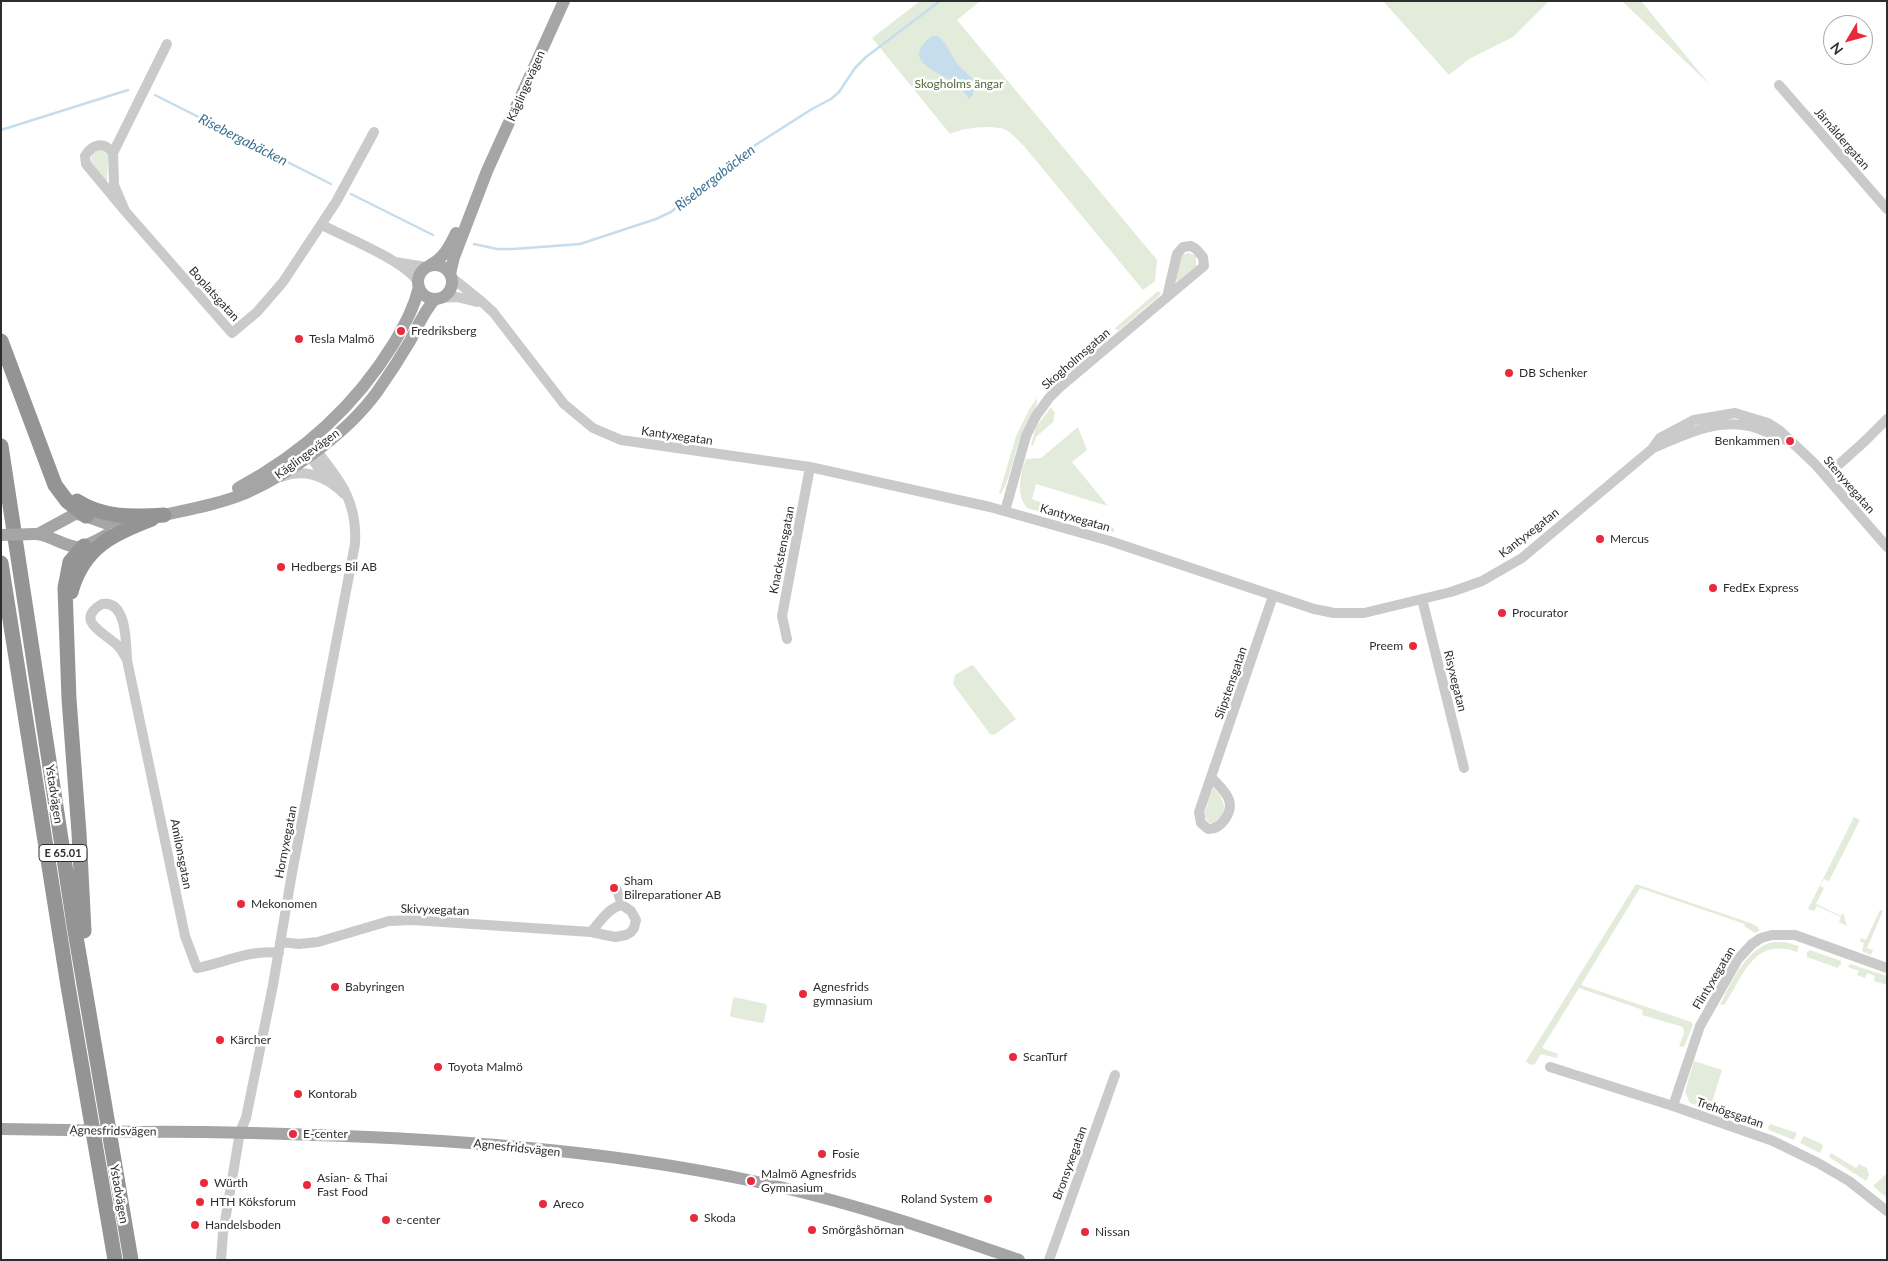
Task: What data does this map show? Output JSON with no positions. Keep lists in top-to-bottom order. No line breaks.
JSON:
{"streets":{"highway":["Ystadvägen","E 65.01"],"main road":["Käglingevägen","Agnesfridsvägen"],"street":["Järnåldergatan","Boplatsgatan","Skogholmsgatan","Kantyxegatan","Stenyxegatan","Knackstensgatan","Risyxegatan","Slipstensgatan","Hornyxegatan","Amilonsgatan","Skivyxegatan","Flintyxegatan","Trehögsgatan","Bronsyxegatan"]},"crossings":[["Käglingevägen","Kantyxegatan"],["Käglingevägen","Hornyxegatan"],["Skogholmsgatan","Kantyxegatan"],["Kantyxegatan","Stenyxegatan"],["Kantyxegatan","Knackstensgatan"],["Kantyxegatan","Risyxegatan"],["Kantyxegatan","Slipstensgatan"],["Hornyxegatan","Amilonsgatan"],["Hornyxegatan","Skivyxegatan"],["Hornyxegatan","Agnesfridsvägen"],["Flintyxegatan","Trehögsgatan"]],"water":["Risebergabäcken"],"parks":["Skogholms ängar"],"places":["Fredriksberg","Tesla Malmö","DB Schenker","Benkammen","Mercus","Hedbergs Bil AB","FedEx Express","Procurator","Preem","Sham Bilreparationer AB","Mekonomen","Babyringen","Agnesfrids gymnasium","Kärcher","ScanTurf","Toyota Malmö","Kontorab","E-center","Fosie","Malmö Agnesfrids Gymnasium","Würth","Asian- & Thai Fast Food","Roland System","HTH Köksforum","Areco","Skoda","e-center","Handelsboden","Smörgåshörnan","Nissan"],"north":"bottom left"}
